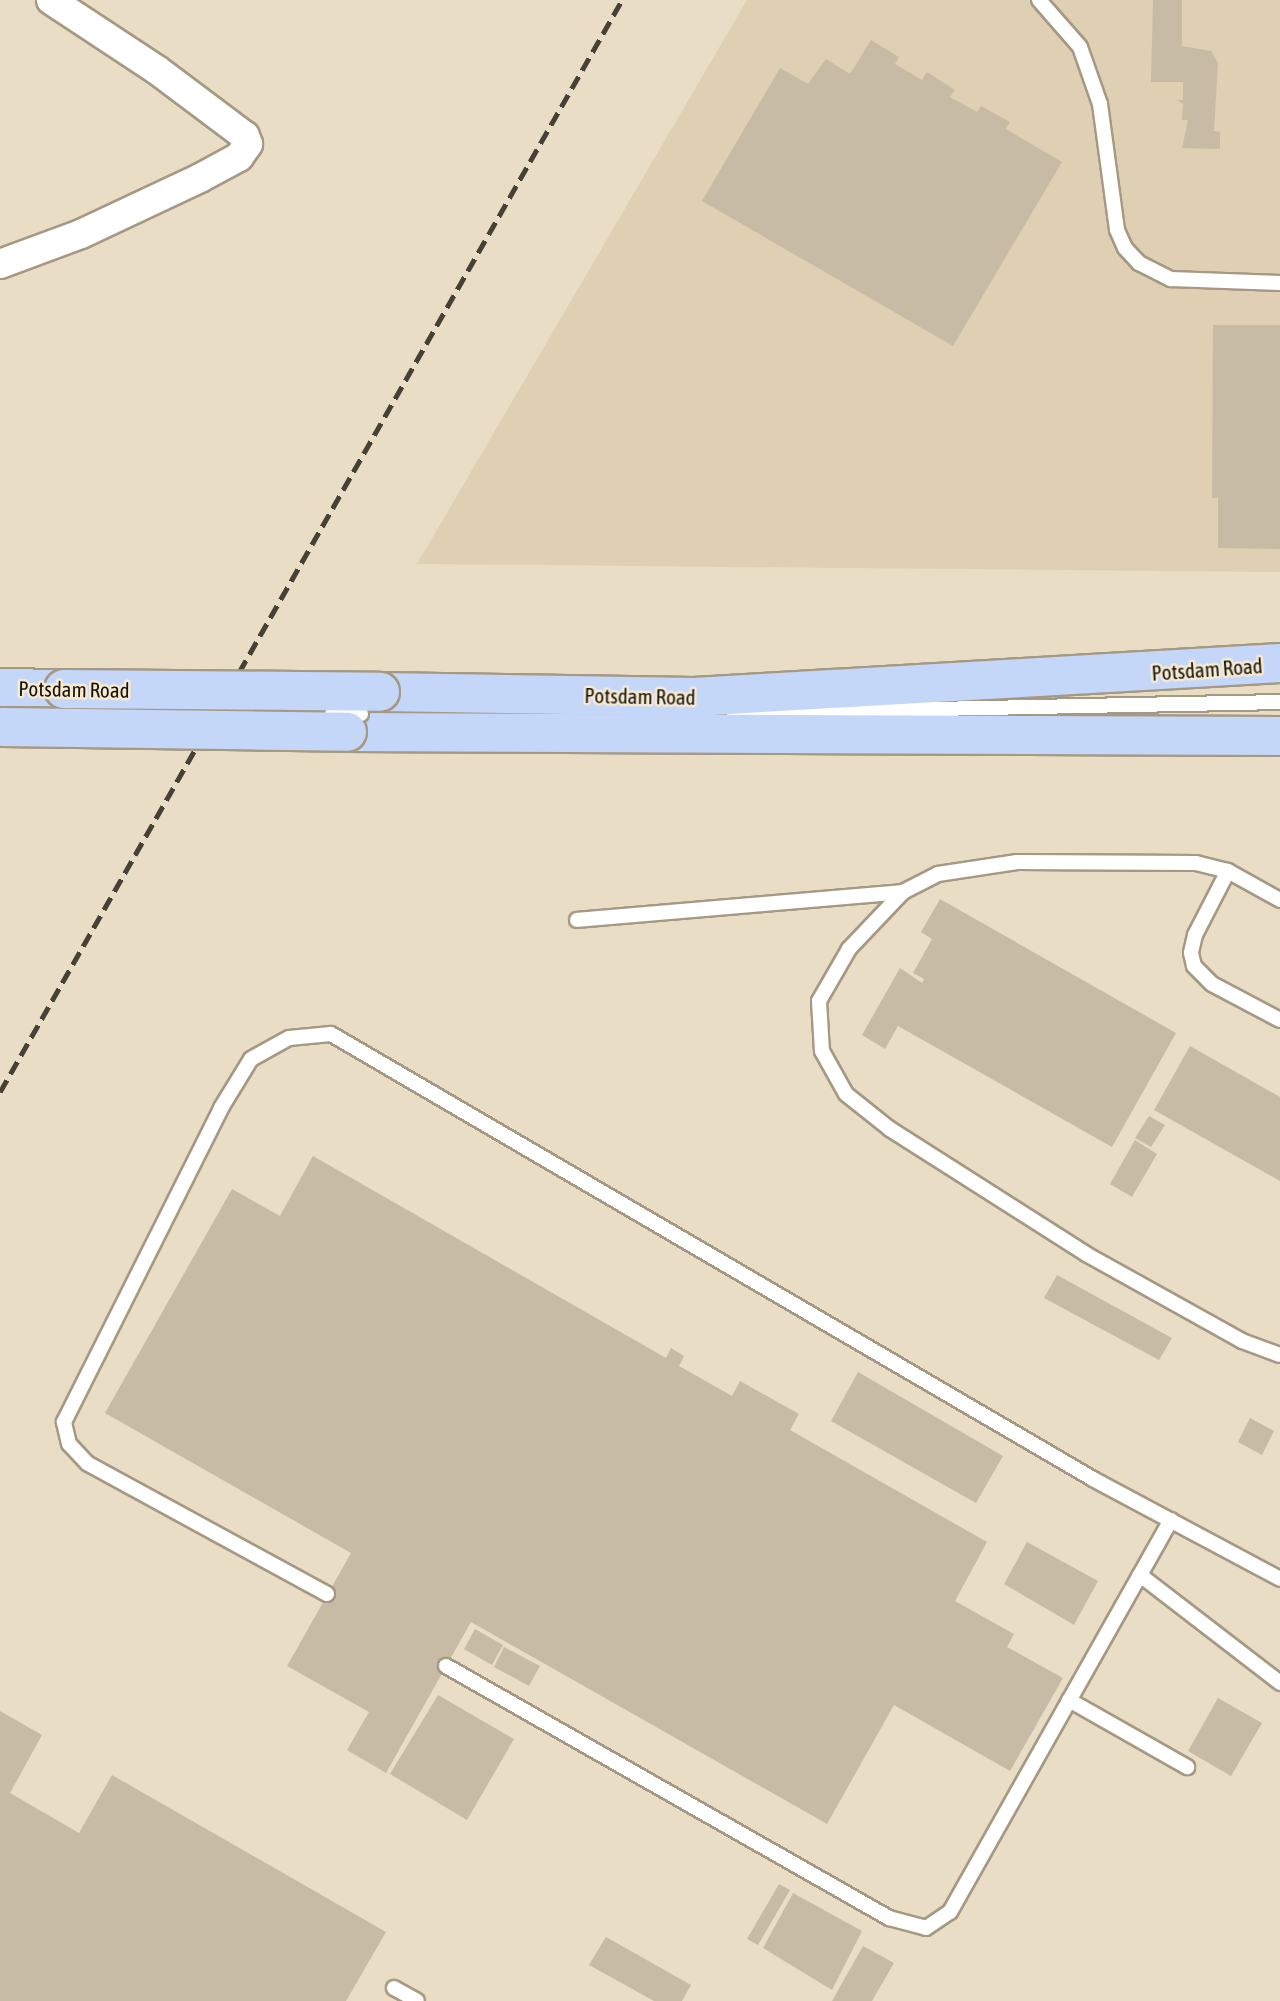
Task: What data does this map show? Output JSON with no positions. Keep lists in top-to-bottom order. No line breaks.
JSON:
{"streets":{"main road":["Potsdam Road"]}}
